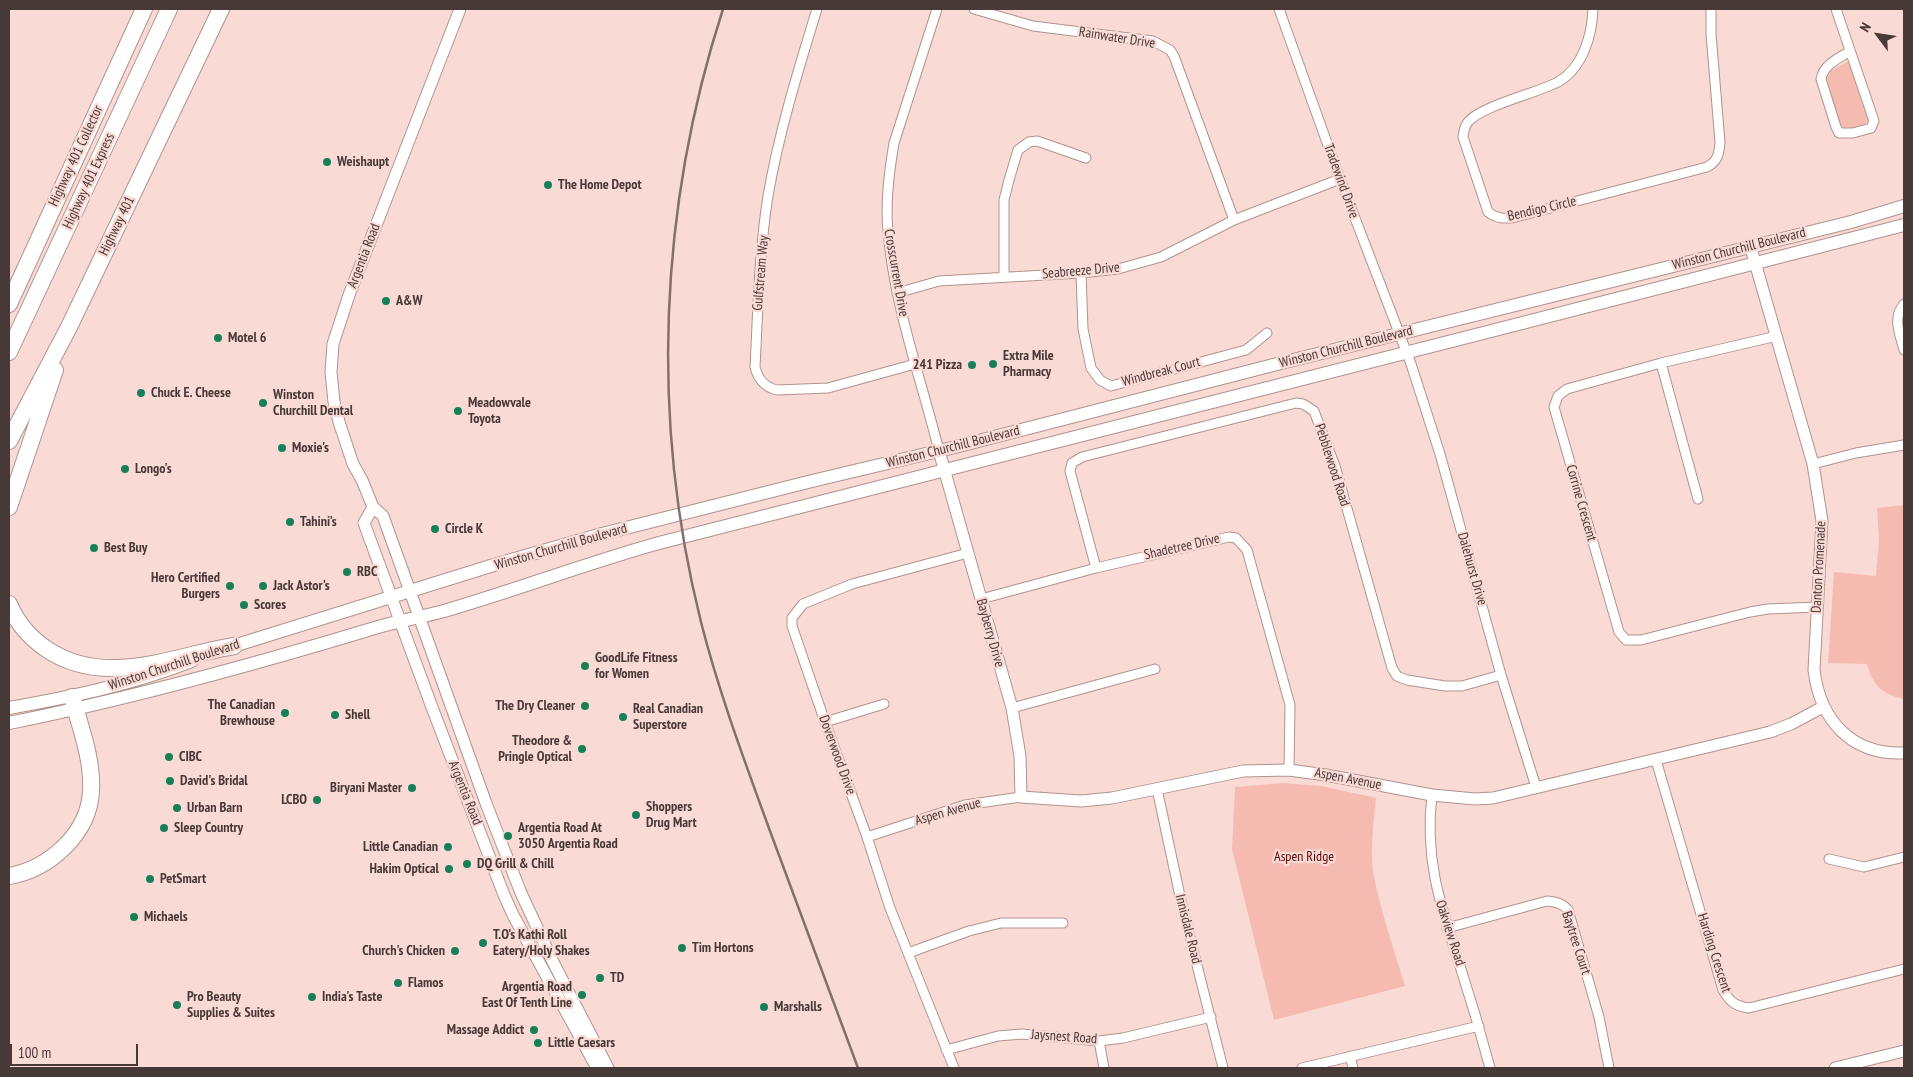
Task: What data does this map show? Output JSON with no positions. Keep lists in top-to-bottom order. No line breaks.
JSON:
{"streets":{"highway":["Highway 401 Collector","Highway 401 Express","Highway 401"],"main road":["Winston Churchill Boulevard"],"street":["Rainwater Drive","Tradewind Drive","Bendigo Circle","Argentia Road","Seabreeze Drive","Gulfstream Way","Crosscurrent Drive","Windbreak Court","Pebblewood Road","Corrine Crescent","Shadetree Drive","Danton Promenade","Dalehurst Drive","Bayberry Drive","Doverwood Drive","Aspen Avenue","Innisdale Road","Oakview Road","Baytree Court","Harding Crescent","Jaysnest Road"]},"crossings":[["Rainwater Drive","Seabreeze Drive"],["Tradewind Drive","Winston Churchill Boulevard"],["Tradewind Drive","Seabreeze Drive"],["Tradewind Drive","Dalehurst Drive"],["Winston Churchill Boulevard","Argentia Road"],["Winston Churchill Boulevard","Crosscurrent Drive"],["Winston Churchill Boulevard","Danton Promenade"],["Winston Churchill Boulevard","Dalehurst Drive"],["Winston Churchill Boulevard","Bayberry Drive"],["Seabreeze Drive","Crosscurrent Drive"],["Seabreeze Drive","Windbreak Court"],["Gulfstream Way","Crosscurrent Drive"],["Crosscurrent Drive","Bayberry Drive"],["Pebblewood Road","Shadetree Drive"],["Pebblewood Road","Dalehurst Drive"],["Corrine Crescent","Danton Promenade"],["Shadetree Drive","Bayberry Drive"],["Shadetree Drive","Aspen Avenue"],["Danton Promenade","Aspen Avenue"],["Dalehurst Drive","Aspen Avenue"],["Bayberry Drive","Doverwood Drive"],["Bayberry Drive","Aspen Avenue"],["Doverwood Drive","Aspen Avenue"],["Doverwood Drive","Jaysnest Road"],["Aspen Avenue","Innisdale Road"],["Aspen Avenue","Oakview Road"],["Aspen Avenue","Harding Crescent"],["Innisdale Road","Jaysnest Road"],["Oakview Road","Baytree Court"]],"parks":["Aspen Ridge"],"places":["Weishaupt","The Home Depot","A&W","Motel 6","Extra Mile Pharmacy","241 Pizza","Chuck E. Cheese","Winston Churchill Dental","Meadowvale Toyota","Moxie's","Longo's","Tahini’s","Circle K","Best Buy","RBC","Hero Certified Burgers","Jack Astor's","Scores","GoodLife Fitness for Women","The Dry Cleaner","The Canadian Brewhouse","Shell","Real Canadian Superstore","Theodore & Pringle Optical","CIBC","David's Bridal","Biryani Master","LCBO","Urban Barn","Shoppers Drug Mart","Sleep Country","Argentia Road At 3050 Argentia Road","Little Canadian","DQ Grill & Chill","Hakim Optical","PetSmart","Michaels","T.O’s Kathi Roll Eatery/Holy Shakes","Tim Hortons","Church's Chicken","TD","Flamos","Argentia Road East Of Tenth Line","India's Taste","Pro Beauty Supplies & Suites","Marshalls","Massage Addict","Little Caesars"],"scale_bar":"100 m","north":"top left"}
